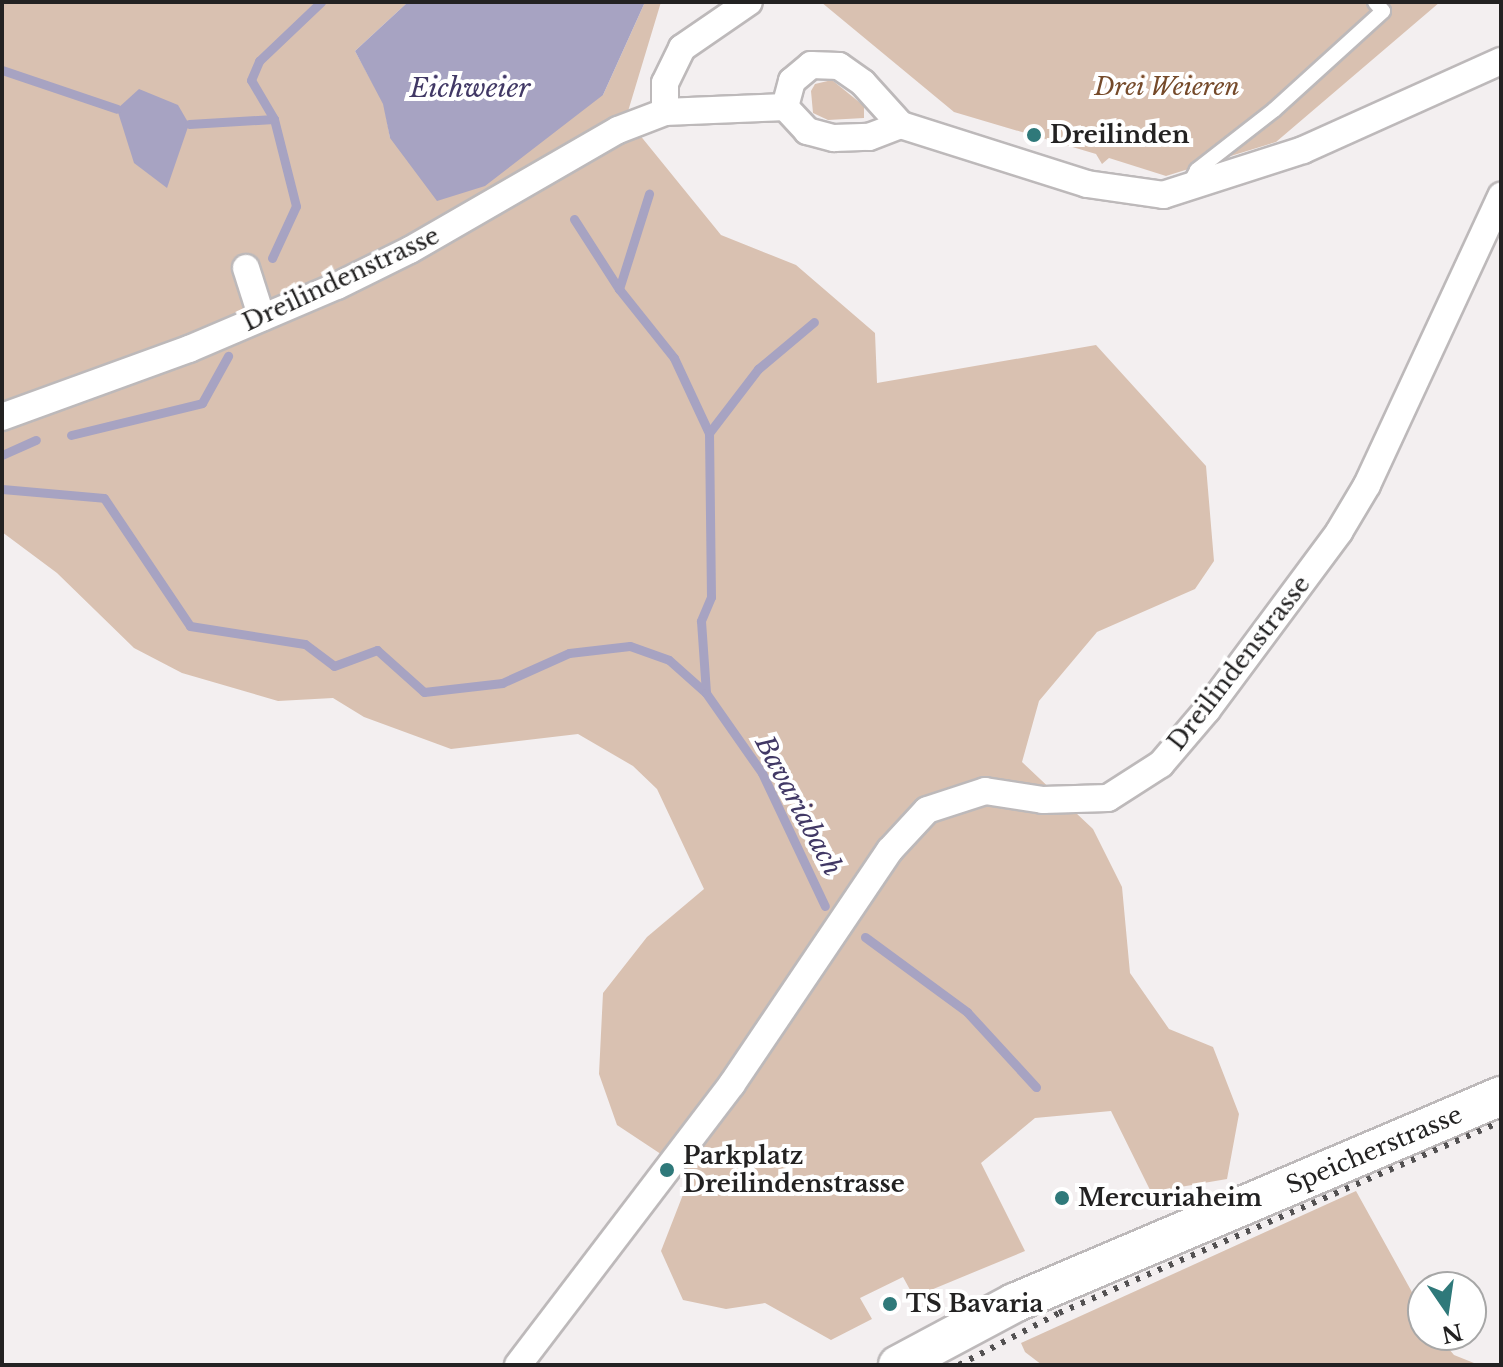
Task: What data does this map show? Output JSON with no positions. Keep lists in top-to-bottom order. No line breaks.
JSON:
{"streets":{"main road":["Speicherstrasse"],"street":["Dreilindenstrasse"]},"water":["Eichweier","Bavariabach"],"parks":["Drei Weieren"],"places":["Dreilinden","Parkplatz Dreilindenstrasse","Mercuriaheim","TS Bavaria"],"north":"bottom"}
